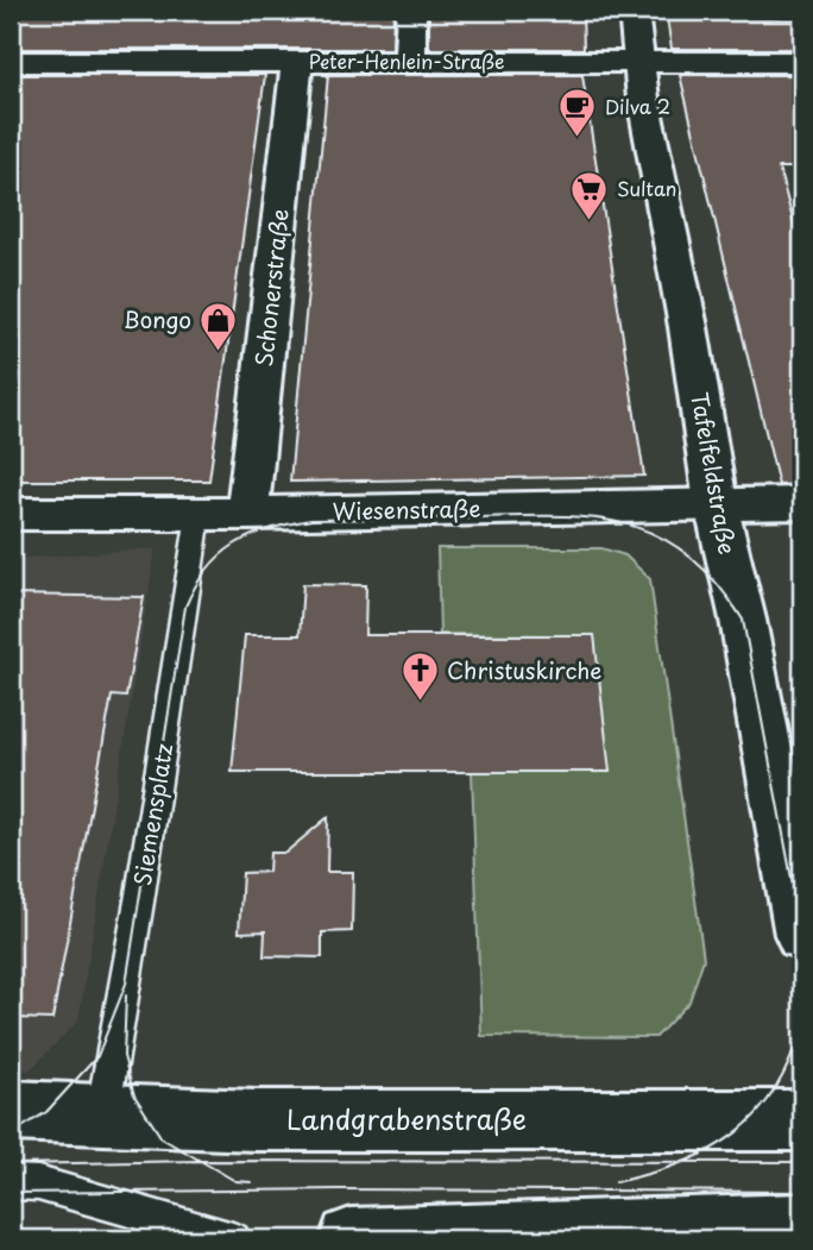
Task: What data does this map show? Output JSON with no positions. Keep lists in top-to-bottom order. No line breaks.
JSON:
{"streets":{"street":["Peter-Henlein-Straße","Schonerstraße","Tafelfeldstraße","Wiesenstraße","Landgrabenstraße"],"lane":["Siemensplatz"]},"crossings":[["Peter-Henlein-Straße","Schonerstraße"],["Peter-Henlein-Straße","Tafelfeldstraße"],["Schonerstraße","Wiesenstraße"],["Tafelfeldstraße","Wiesenstraße"],["Wiesenstraße","Siemensplatz"],["Siemensplatz","Landgrabenstraße"]],"places":{"cafe":["Dilva 2"],"supermarket":["Sultan"],"shop":["Bongo"],"church":["Christuskirche"]}}
